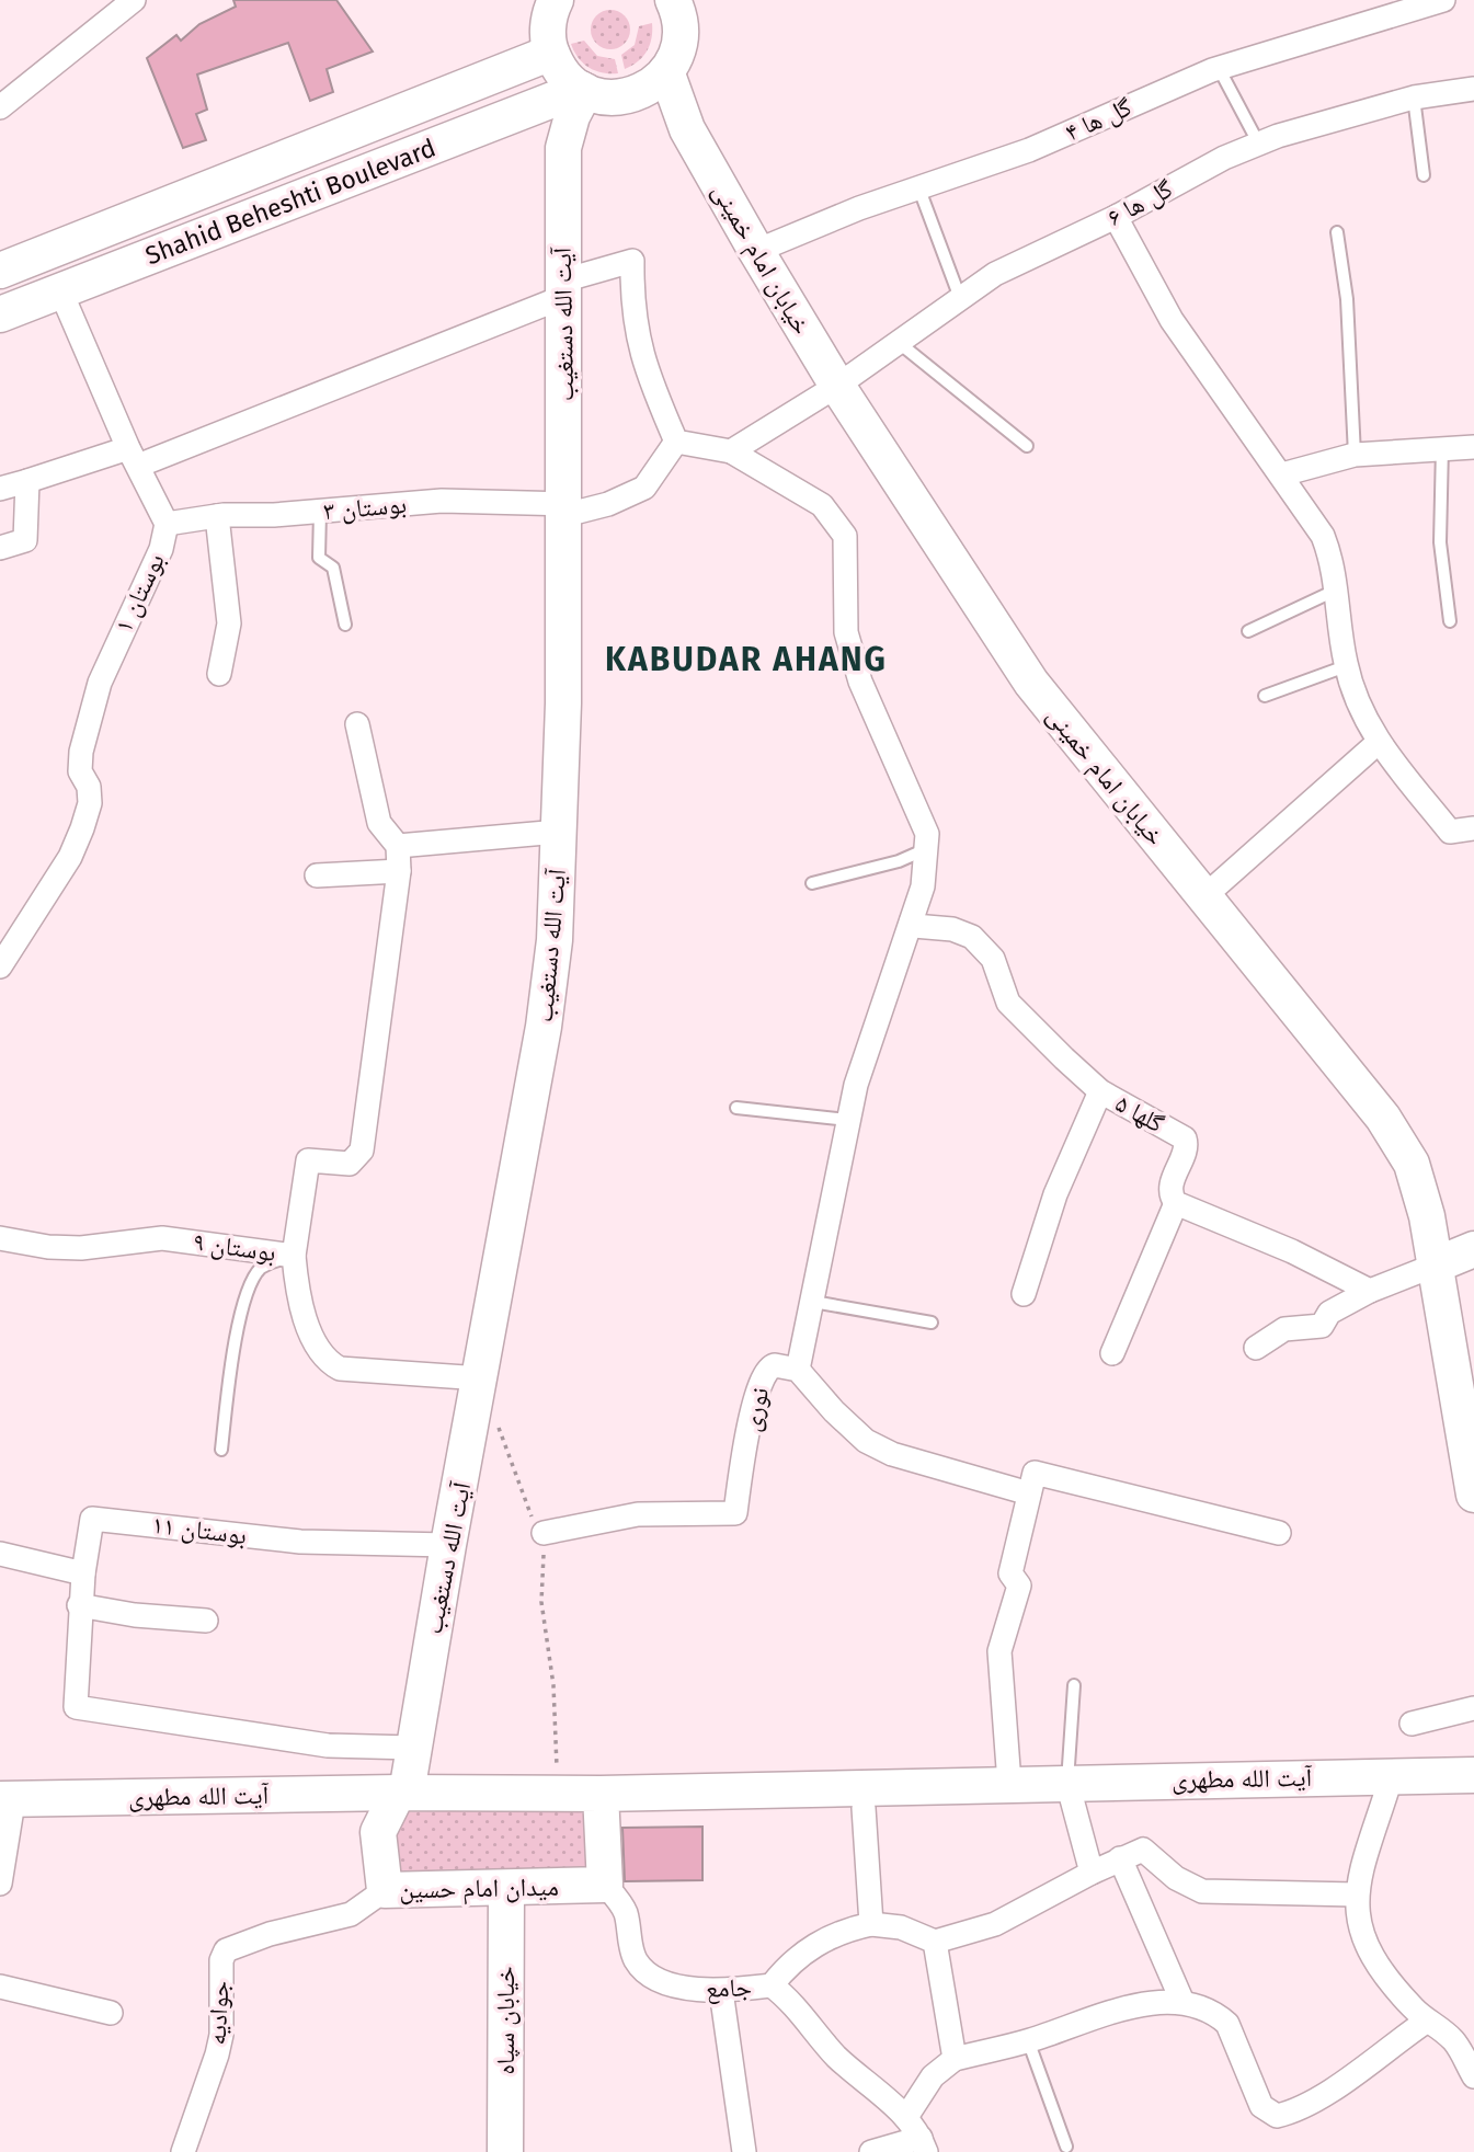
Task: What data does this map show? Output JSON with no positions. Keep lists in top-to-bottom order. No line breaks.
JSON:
{"streets":{"main road":["Shahid Beheshti Boulevard","خیابان امام خمینی","آیت الله دستغیب","آیت الله مطهری","میدان امام حسین","خیابان سپاه"],"street":["گل ها ۴","گل ها ۶","بوستان ۳","بوستان ۱","گلها ۵","بوستان ۹","نوری","بوستان ۱۱","جامع","جوادیه"]},"crossings":[["گل ها ۴","خیابان امام خمینی"],["Shahid Beheshti Boulevard","آیت الله دستغیب"],["Shahid Beheshti Boulevard","بوستان ۱"],["گل ها ۶","خیابان امام خمینی"],["آیت الله دستغیب","بوستان ۳"],["آیت الله دستغیب","بوستان ۹"],["آیت الله دستغیب","بوستان ۱۱"],["آیت الله دستغیب","آیت الله مطهری"],["بوستان ۳","بوستان ۱"],["آیت الله مطهری","میدان امام حسین"],["میدان امام حسین","جامع"],["میدان امام حسین","جوادیه"],["میدان امام حسین","خیابان سپاه"]],"districts":["KABUDAR AHANG"]}
